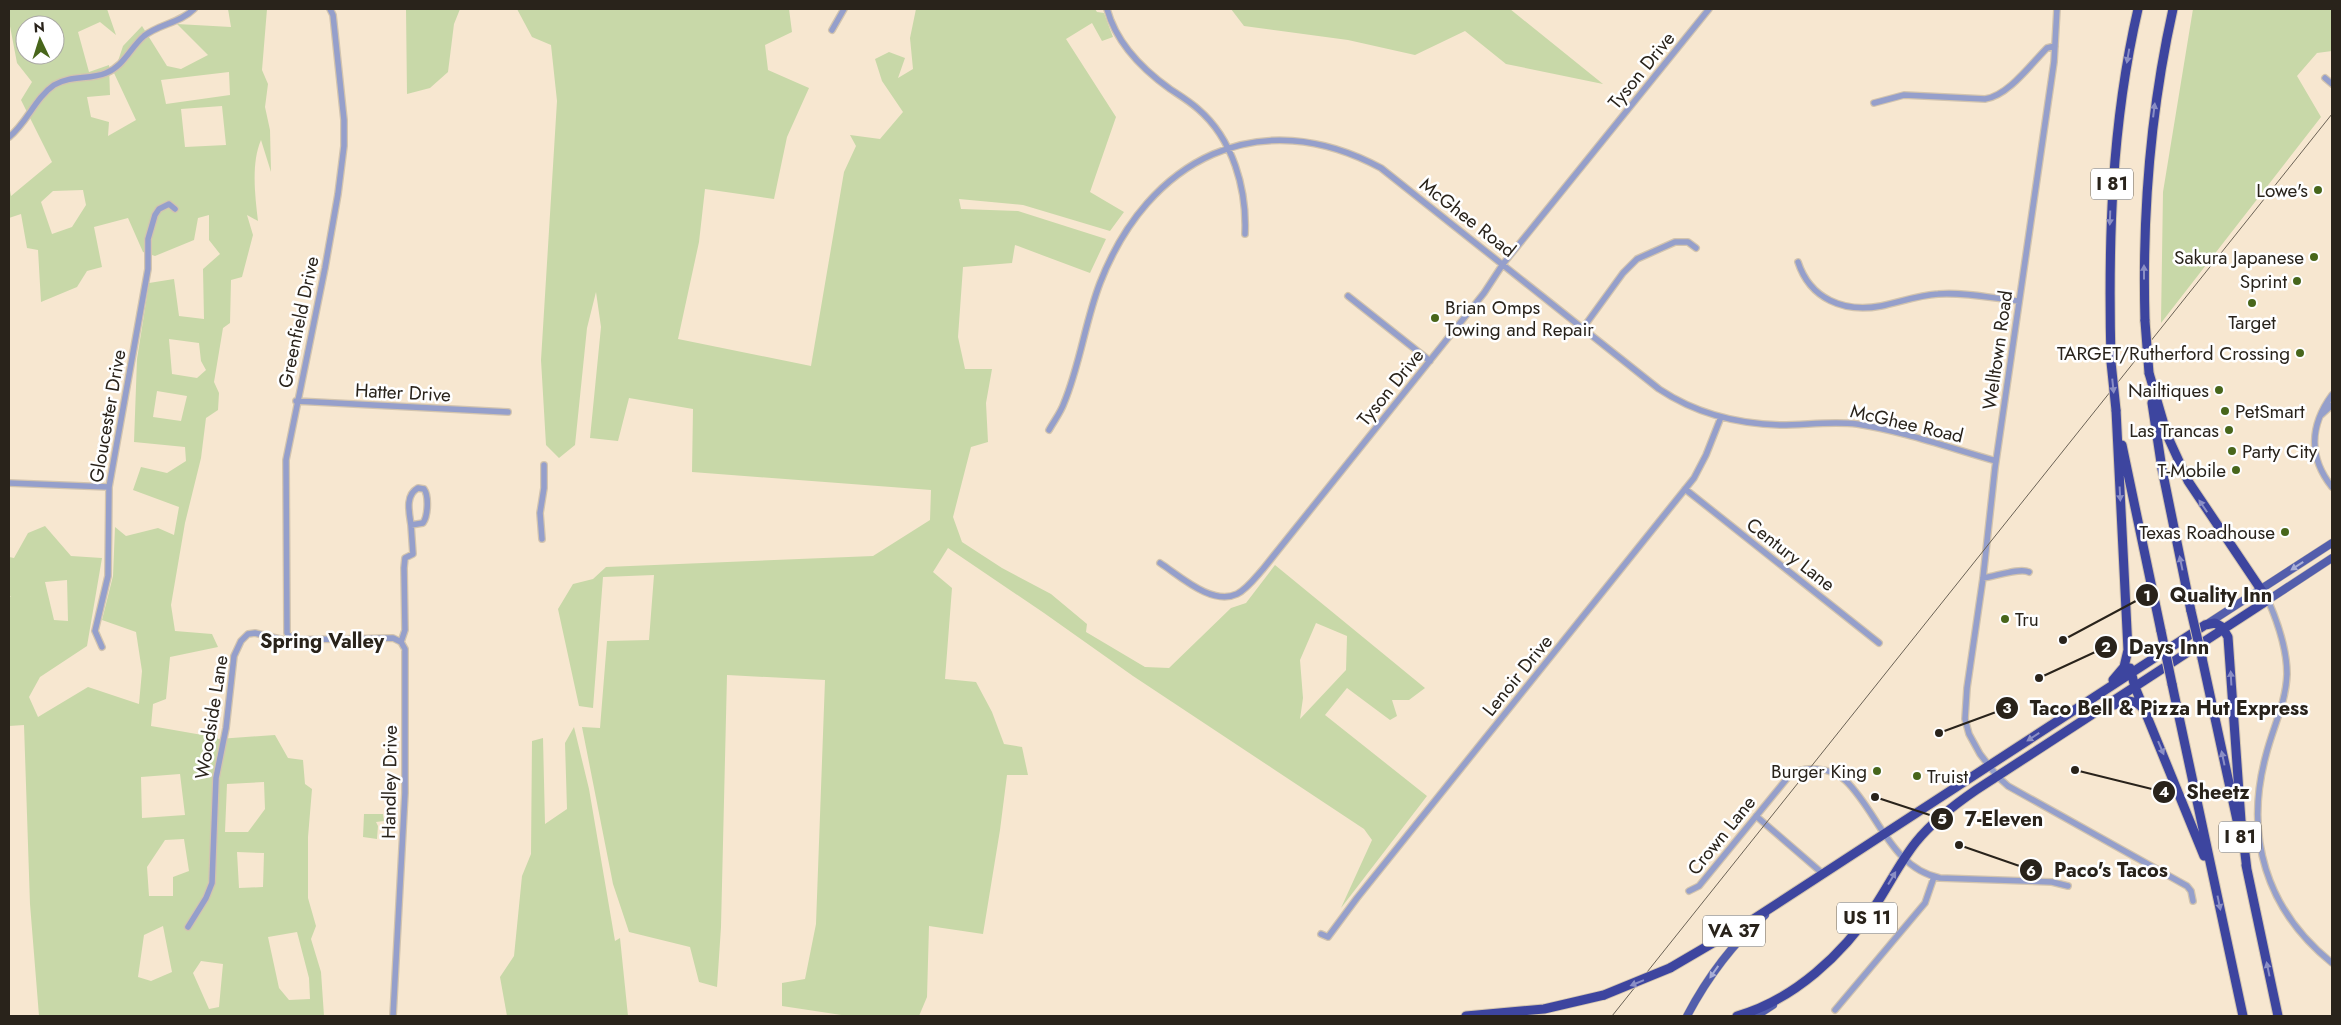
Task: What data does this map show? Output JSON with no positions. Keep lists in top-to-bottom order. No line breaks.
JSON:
{"streets":{"highway":["I 81","US 11","VA 37"],"street":["Tyson Drive","McGhee Road","Greenfield Drive","Welltown Road","Hatter Drive","Gloucester Drive","Century Lane","Lenoir Drive","Woodside Lane","Handley Drive","Crown Lane"]},"crossings":[["Tyson Drive","McGhee Road"],["McGhee Road","Welltown Road"],["McGhee Road","Lenoir Drive"],["Greenfield Drive","Hatter Drive"],["Greenfield Drive","Woodside Lane"],["Welltown Road","US 11"],["Century Lane","Lenoir Drive"],["Woodside Lane","Handley Drive"],["Crown Lane","US 11"]],"districts":["Spring Valley"],"places":["Lowe's","Sakura Japanese","Sprint","Target","Brian Omps Towing and Repair","TARGET/Rutherford Crossing","Nailtiques","PetSmart","Las Trancas","Party City","T-Mobile","Texas Roadhouse","Tru","Quality Inn","Days Inn","Taco Bell & Pizza Hut Express","Sheetz","Burger King","Truist","7-Eleven","Paco's Tacos"],"north":"top"}
